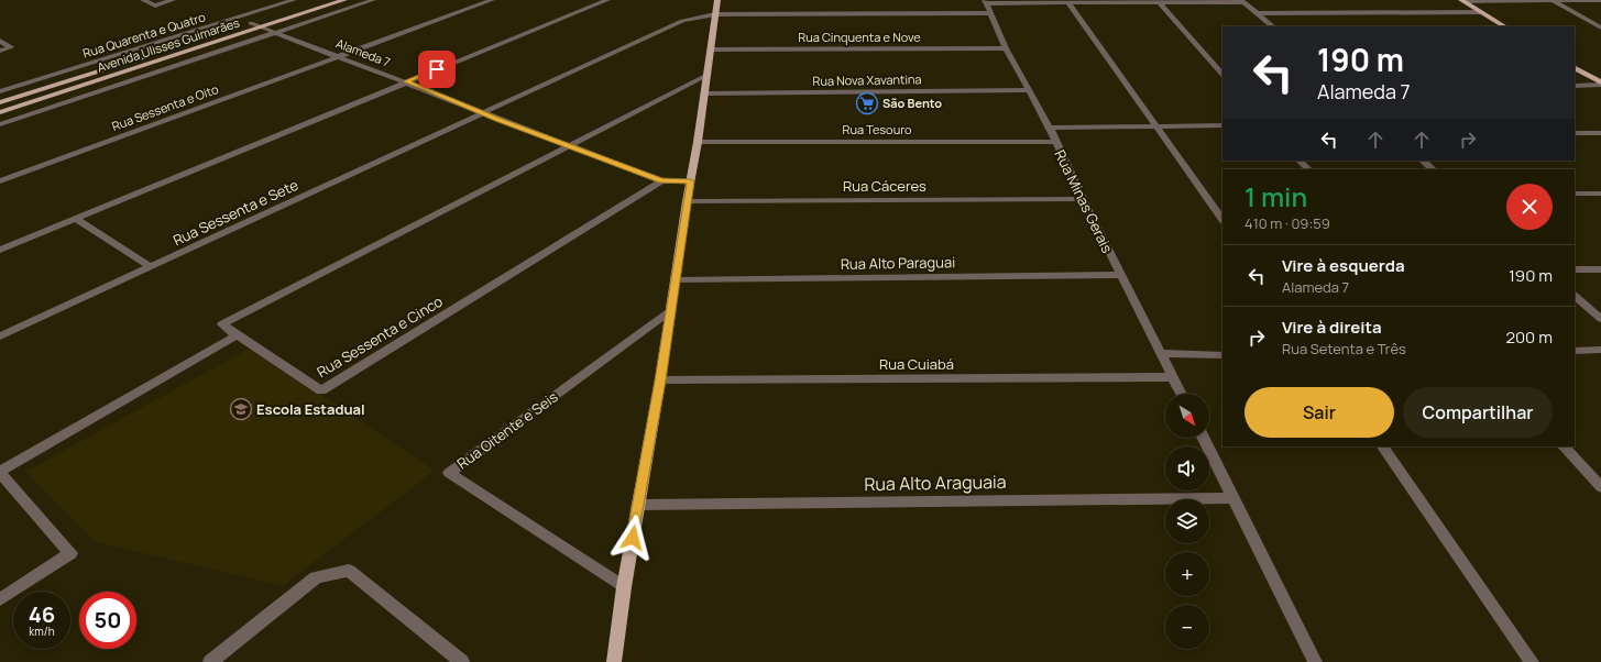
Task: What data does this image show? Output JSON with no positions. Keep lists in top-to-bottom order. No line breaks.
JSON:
{"streets":{"main road":["Avenida Ulisses Guimarães"],"street":["Rua Quarenta e Quatro","Rua Cinquenta e Nove","Alameda 7","Rua Nova Xavantina","Rua Sessenta e Oito","Rua Tesouro","Rua Cáceres","Rua Minas Gerais","Rua Sessenta e Sete","Rua Alto Paraguai","Rua Sessenta e Cinco","Rua Cuiabá","Rua Oitente e Seis","Rua Alto Araguaia"]},"crossings":[["Rua Cinquenta e Nove","Rua Minas Gerais"],["Avenida Ulisses Guimarães","Alameda 7"],["Alameda 7","Rua Sessenta e Oito"],["Alameda 7","Rua Sessenta e Sete"],["Alameda 7","Rua Sessenta e Cinco"],["Rua Nova Xavantina","Rua Minas Gerais"],["Rua Tesouro","Rua Minas Gerais"],["Rua Cáceres","Rua Minas Gerais"],["Rua Minas Gerais","Rua Sessenta e Sete"],["Rua Minas Gerais","Rua Alto Paraguai"],["Rua Minas Gerais","Rua Cuiabá"]],"places":{"supermarket":["São Bento"],"school or university":["Escola Estadual"]},"north":"bottom right","page":{"turn":["190 m","Alameda 7"],"heading":["1 min","410 m · 09:59"],"list":[{"name":"Vire à esquerda","note":"Alameda 7","value":"190 m"},{"name":"Vire à direita","note":"Rua Setenta e Três","value":"200 m"}],"buttons":["Sair","Compartilhar"],"map_buttons":["+","−"],"speed":"46 km/h","limit":"50"}}
